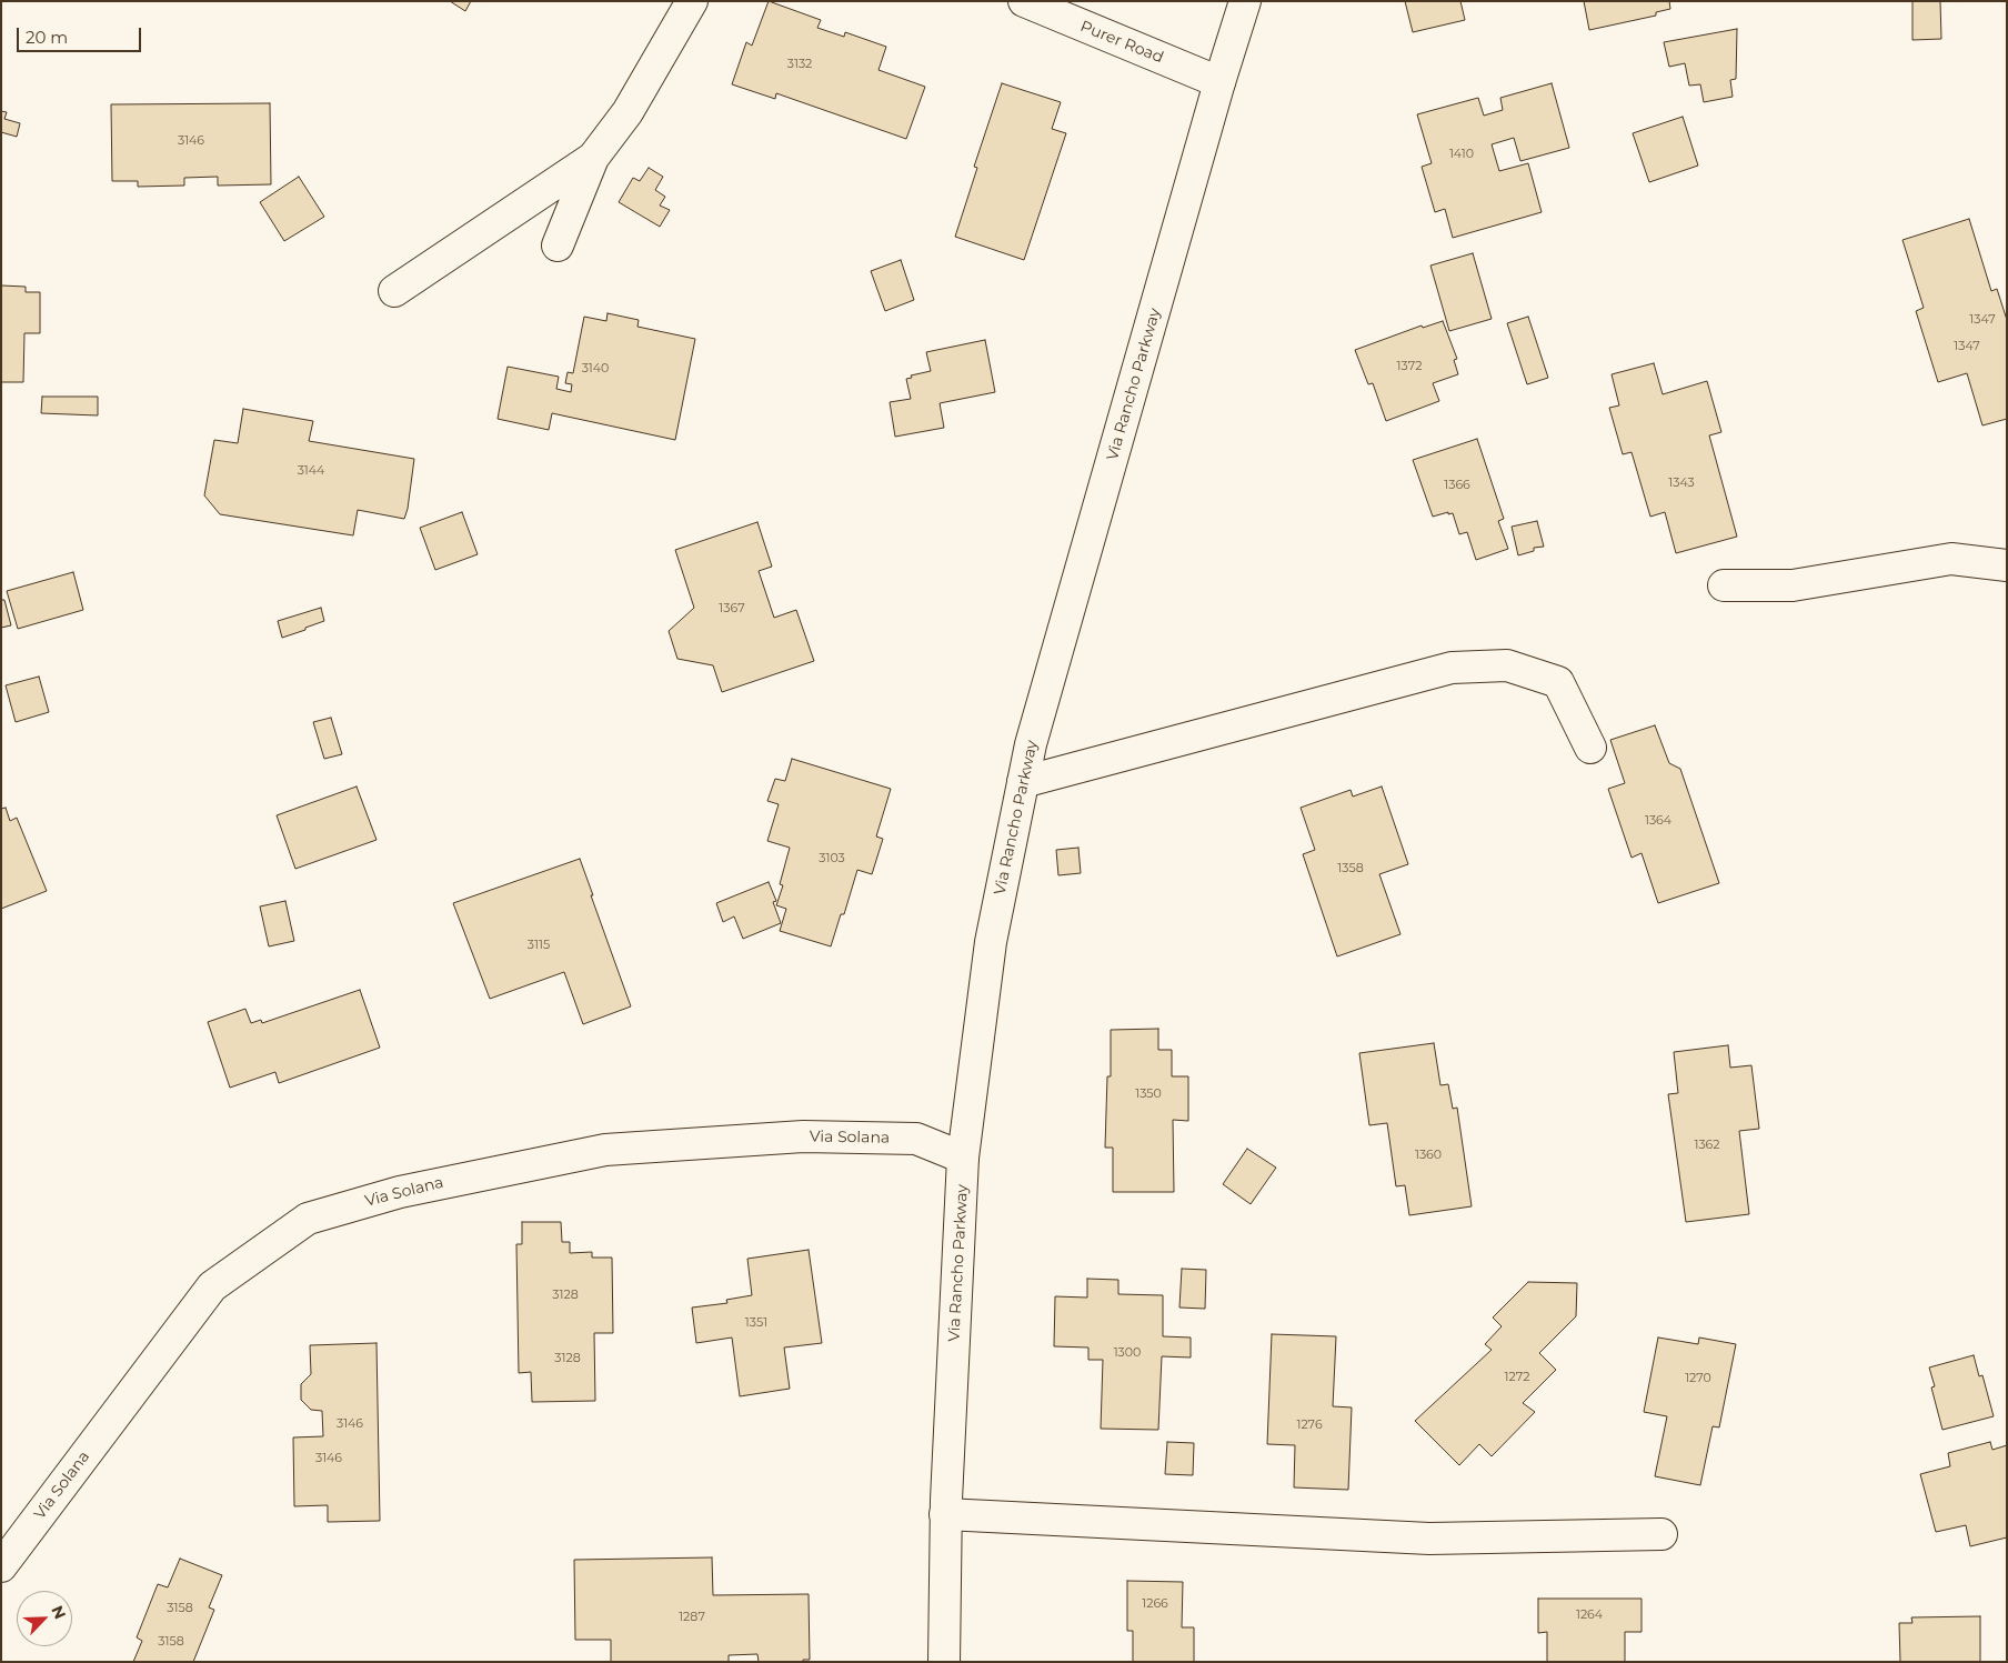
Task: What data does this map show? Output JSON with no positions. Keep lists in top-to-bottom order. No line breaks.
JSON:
{"streets":{"street":["Purer Road","Via Rancho Parkway","Via Solana"]},"crossings":[["Purer Road","Via Rancho Parkway"],["Via Rancho Parkway","Via Solana"]],"house_numbers":["3132","3146","1410","1347","1347","1372","3140","3144","1343","1366","1367","1364","3103","1358","3115","1350","1362","1360","3128","1351","1300","3128","1272","1270","3146","1276","3146","1266","3158","1264","1287","3158"],"scale_bar":"20 m","north":"top right"}
